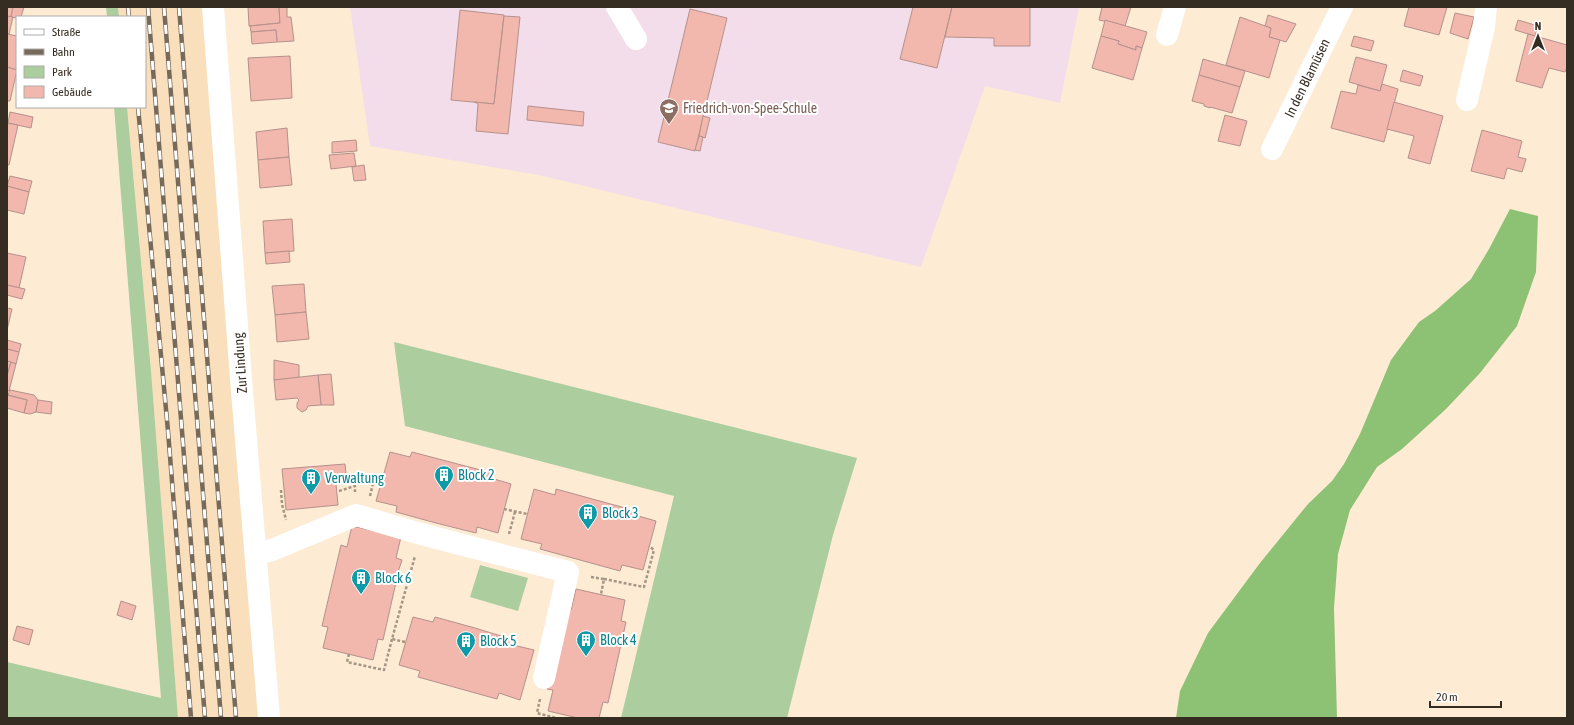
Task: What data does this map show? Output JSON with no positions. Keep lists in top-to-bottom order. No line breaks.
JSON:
{"streets":{"street":["In den Blamüsen","Zur Lindung"]},"places":{"school or university":["Friedrich-von-Spee-Schule"],"building":["Block 2","Verwaltung","Block 3","Block 6","Block 4","Block 5"]},"legend":["Straße","Bahn","Park","Gebäude"],"scale_bar":"20 m","north":"top"}
